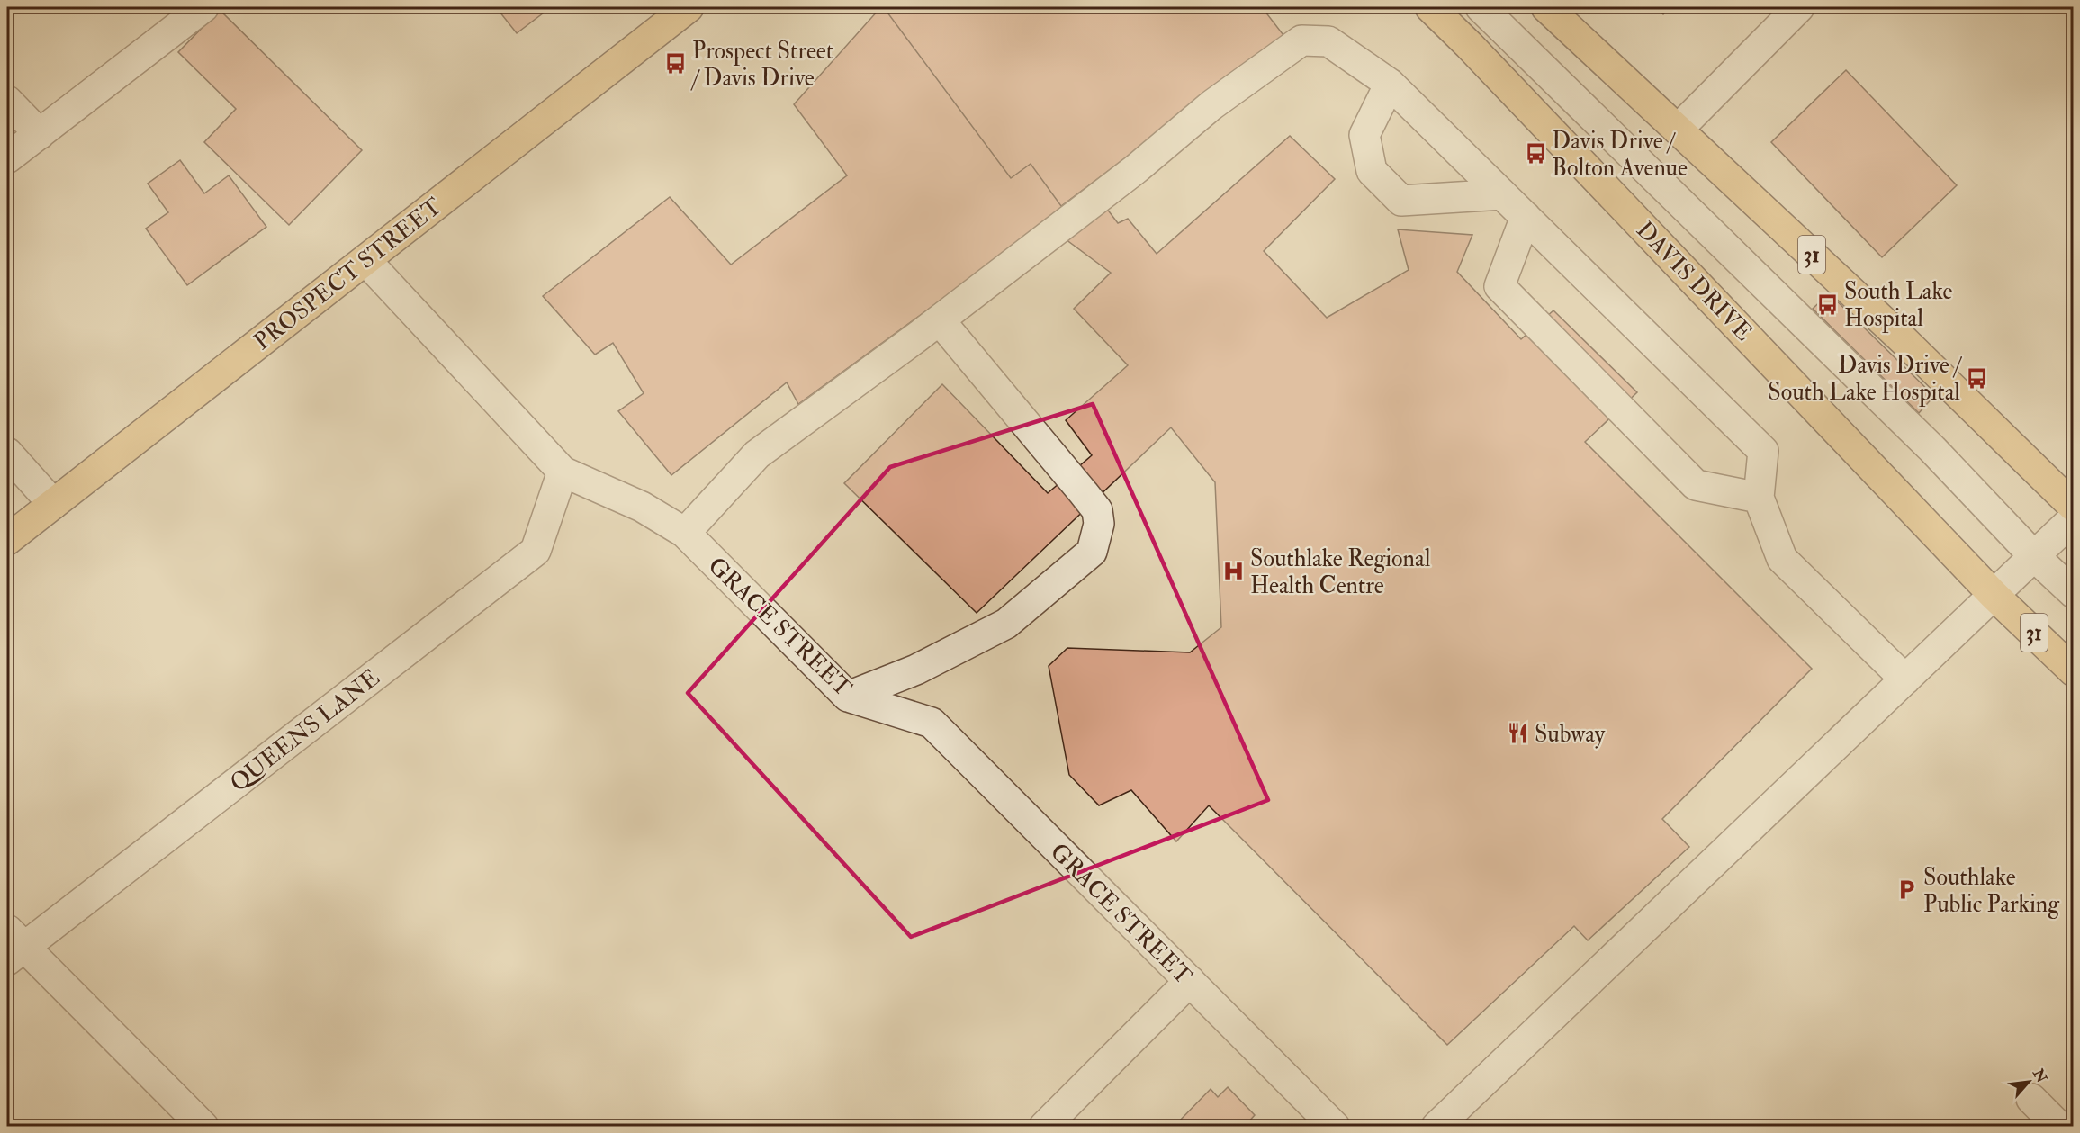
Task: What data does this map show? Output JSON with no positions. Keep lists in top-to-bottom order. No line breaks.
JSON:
{"streets":{"main road":["31","PROSPECT STREET","DAVIS DRIVE"],"street":["GRACE STREET","QUEENS LANE"]},"crossings":[["PROSPECT STREET","GRACE STREET"],["GRACE STREET","QUEENS LANE"]],"places":{"bus stop":["Prospect Street / Davis Drive","Davis Drive / Bolton Avenue","South Lake Hospital","Davis Drive / South Lake Hospital"],"hospital":["Southlake Regional Health Centre"],"restaurant":["Subway"],"parking":["Southlake Public Parking"]},"north":"top right"}
